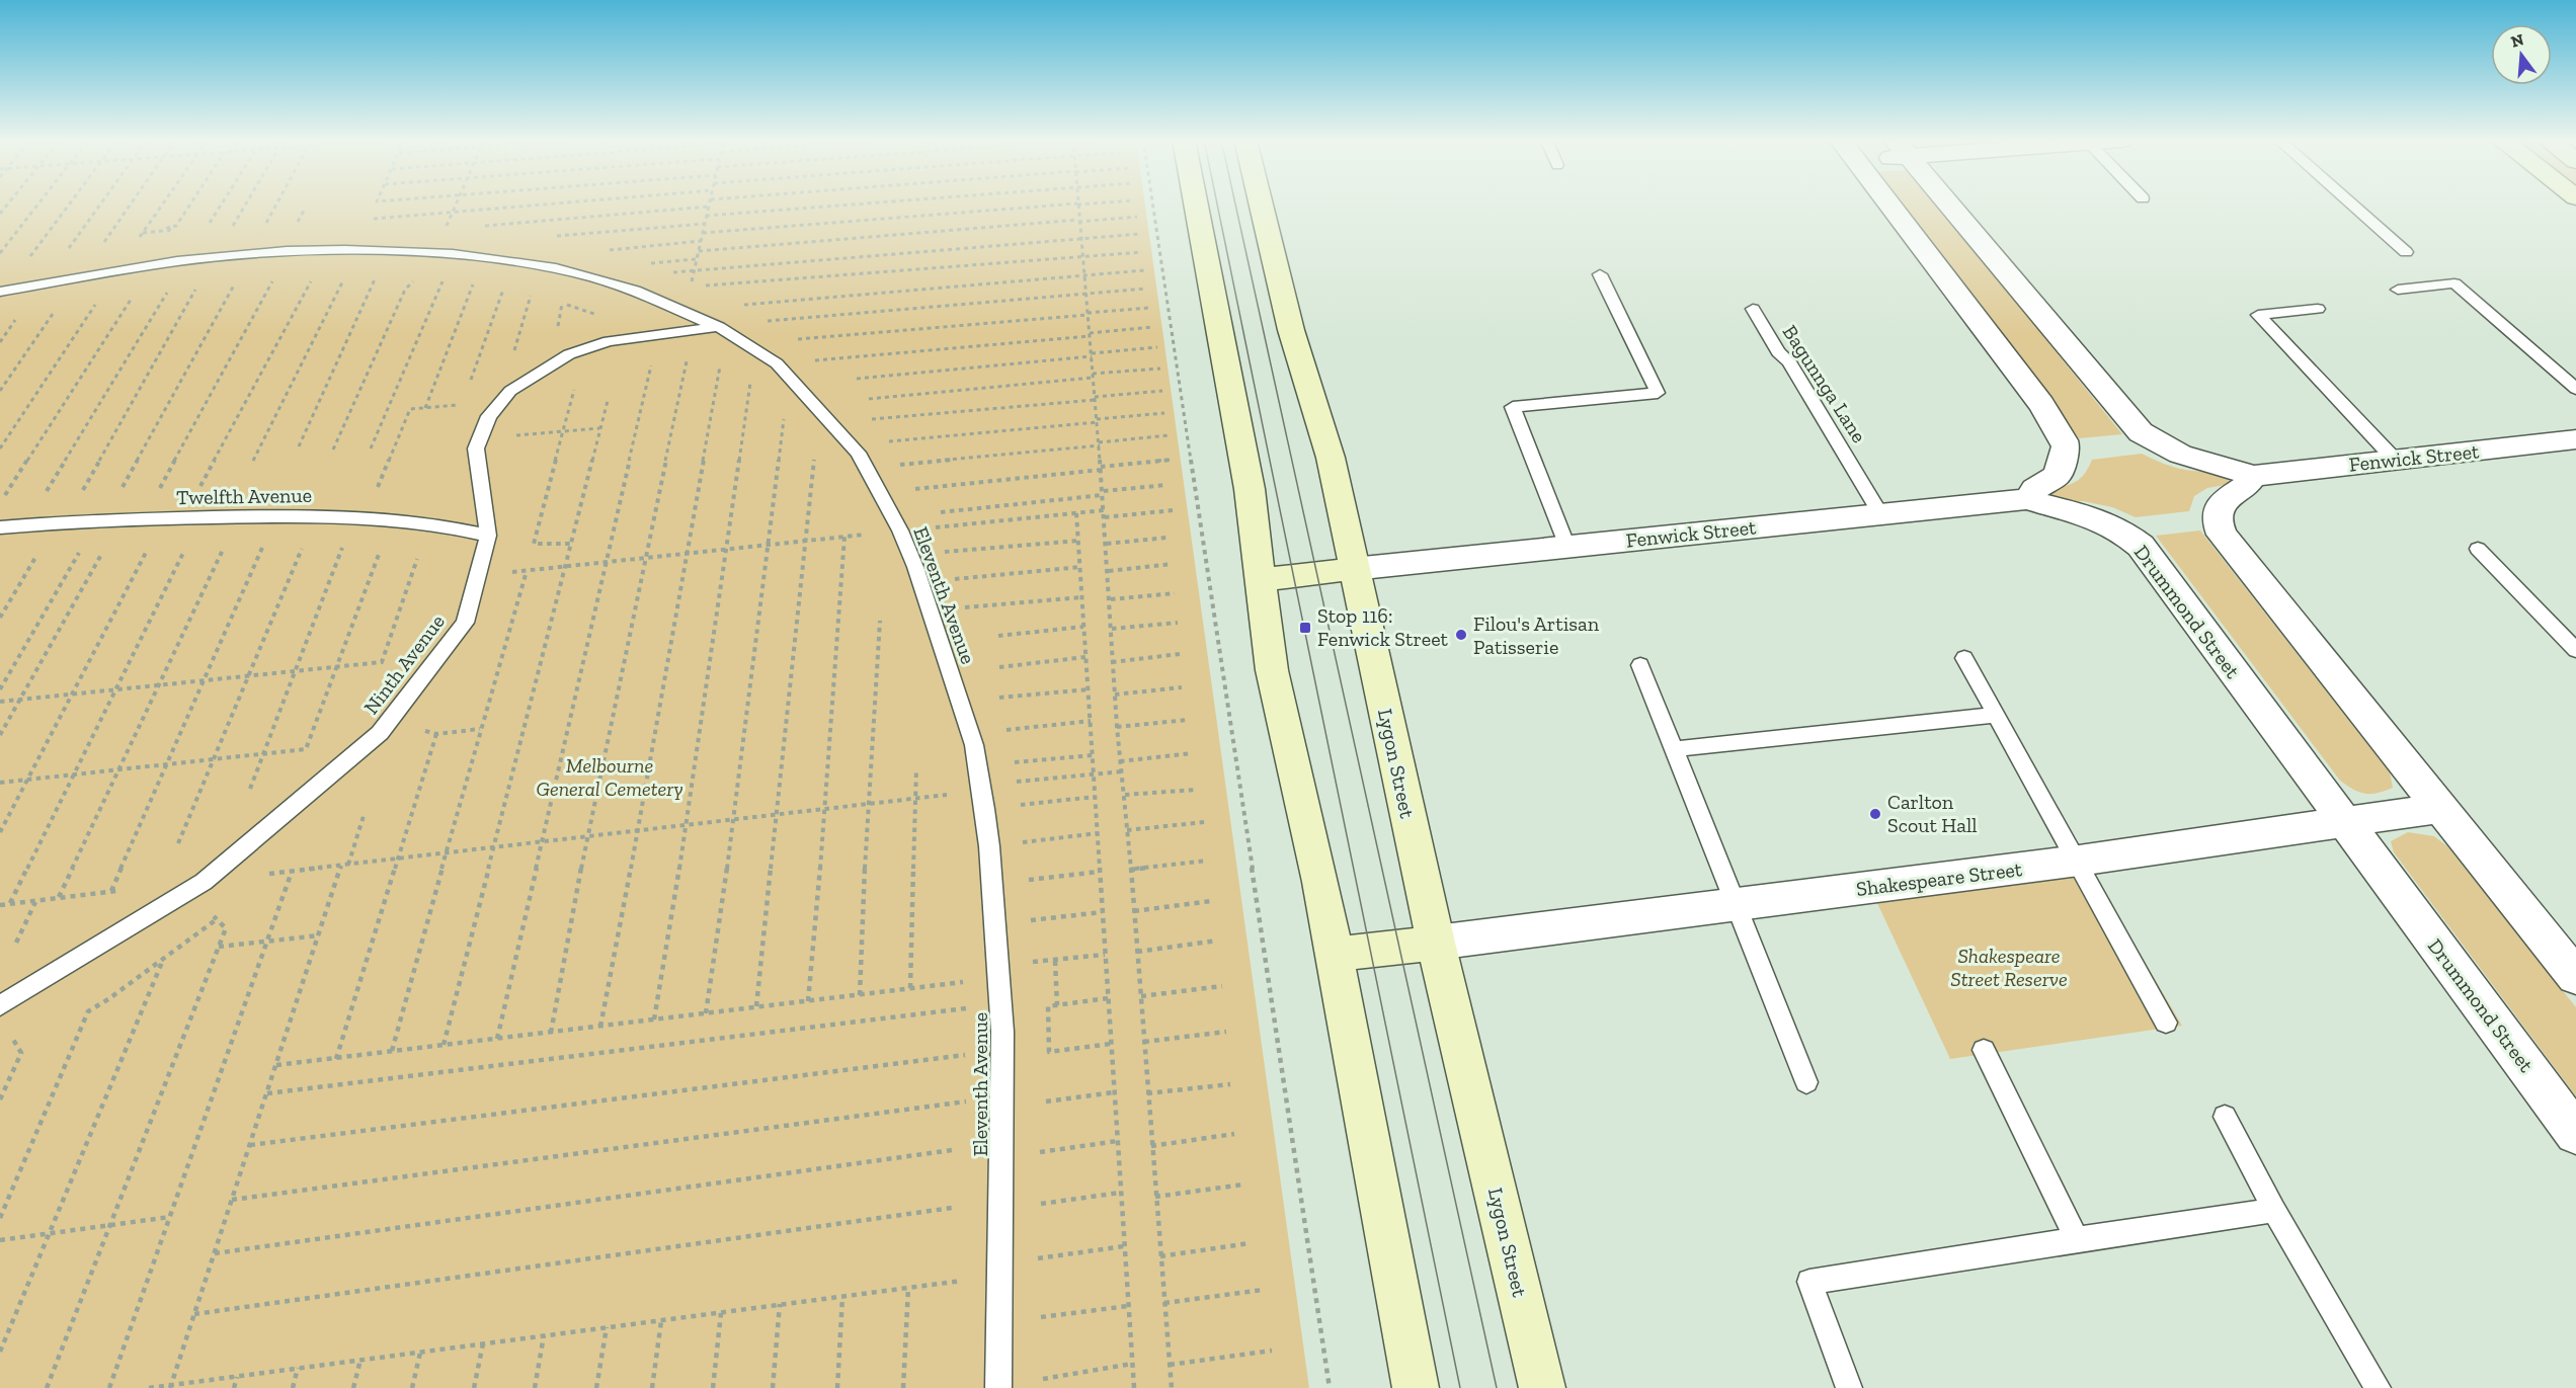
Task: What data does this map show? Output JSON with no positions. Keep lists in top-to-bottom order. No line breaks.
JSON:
{"streets":{"street":["Fenwick Street","Drummond Street","Lygon Street","Shakespeare Street"],"lane":["Bagunnga Lane","Twelfth Avenue","Eleventh Avenue","Ninth Avenue"]},"crossings":[["Bagunnga Lane","Fenwick Street"],["Fenwick Street","Drummond Street"],["Fenwick Street","Lygon Street"],["Twelfth Avenue","Ninth Avenue"],["Eleventh Avenue","Ninth Avenue"],["Drummond Street","Shakespeare Street"],["Lygon Street","Shakespeare Street"]],"parks":["Melbourne General Cemetery","Shakespeare Street Reserve"],"places":{"transit":["Stop 116: Fenwick Street"],"other":["Filou's Artisan Patisserie","Carlton Scout Hall"]},"north":"top"}
